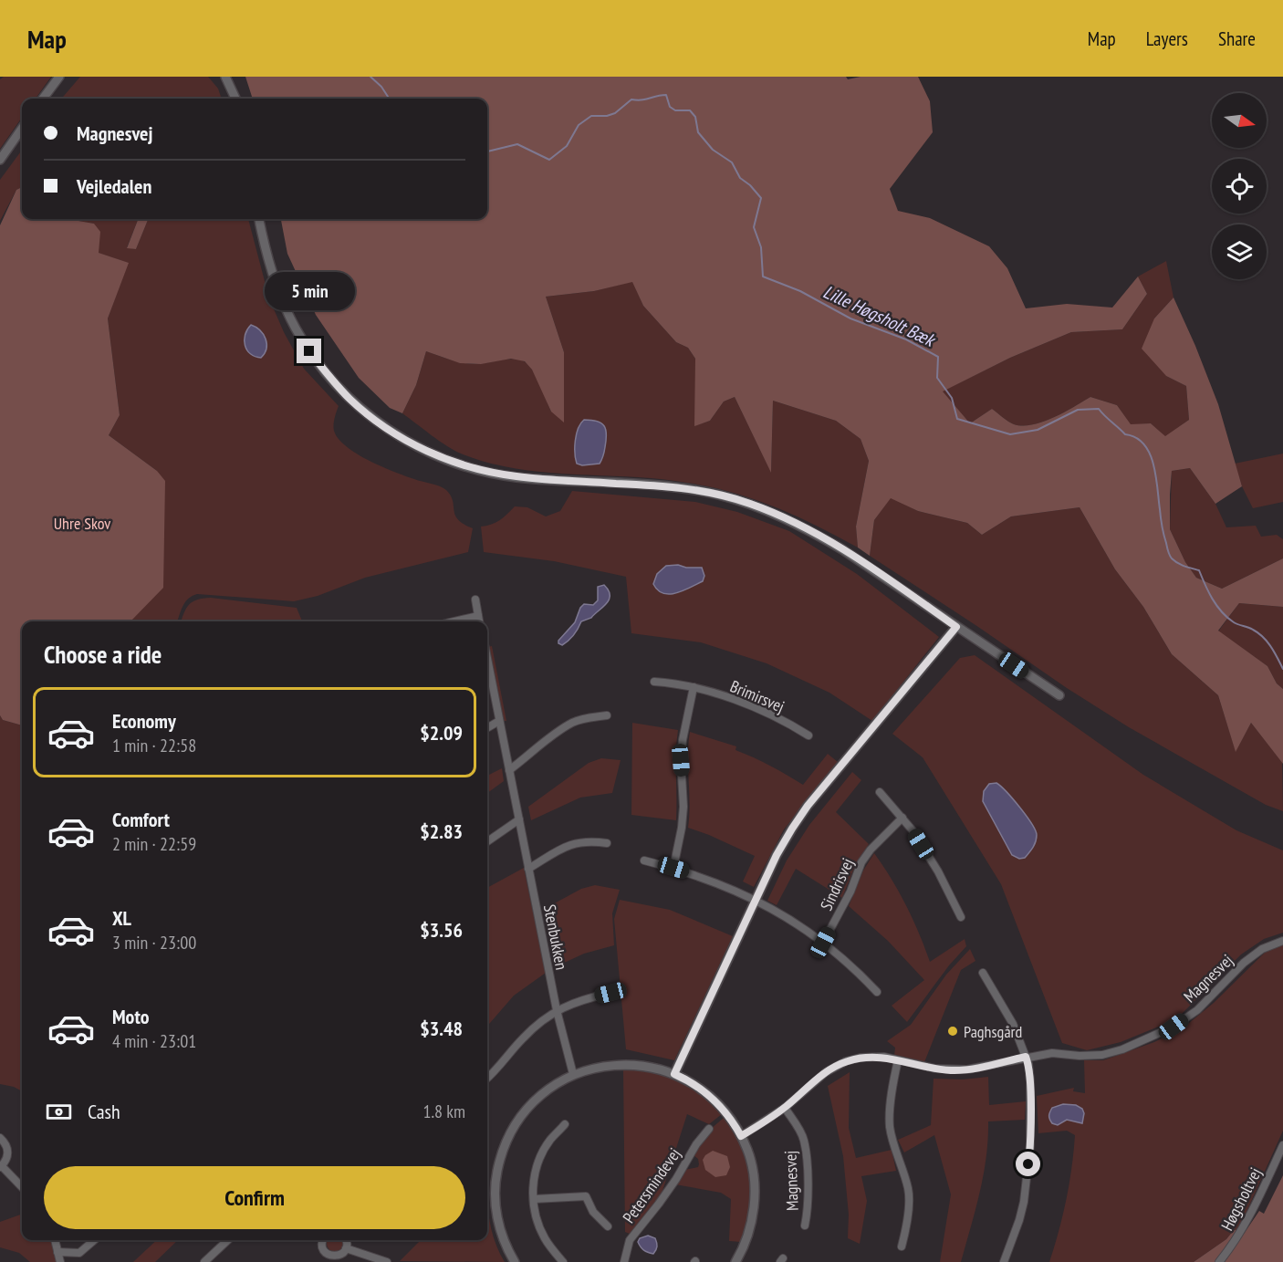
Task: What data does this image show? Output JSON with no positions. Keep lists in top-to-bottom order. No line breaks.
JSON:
{"streets":{"street":["Brimirsvej","Sindrisvej","Stenbukken","Magnesvej","Petersmindevej","Høgsholtvej"]},"water":["Lille Høgsholt Bæk"],"parks":["Uhre Skov"],"places":["Paghsgård"],"north":"right","page":{"header":"Map","nav":["Map","Layers","Share"],"banner":["Magnesvej","Vejledalen"],"bubble":"5 min","heading":"Choose a ride","list":[{"name":"Economy","note":"1 min · 22:58","value":"$2.09"},{"name":"Comfort","note":"2 min · 22:59","value":"$2.83"},{"name":"XL","note":"3 min · 23:00","value":"$3.56"},{"name":"Moto","note":"4 min · 23:01","value":"$3.48"}],"pay":["Cash","1.8 km"],"buttons":"Confirm"}}
